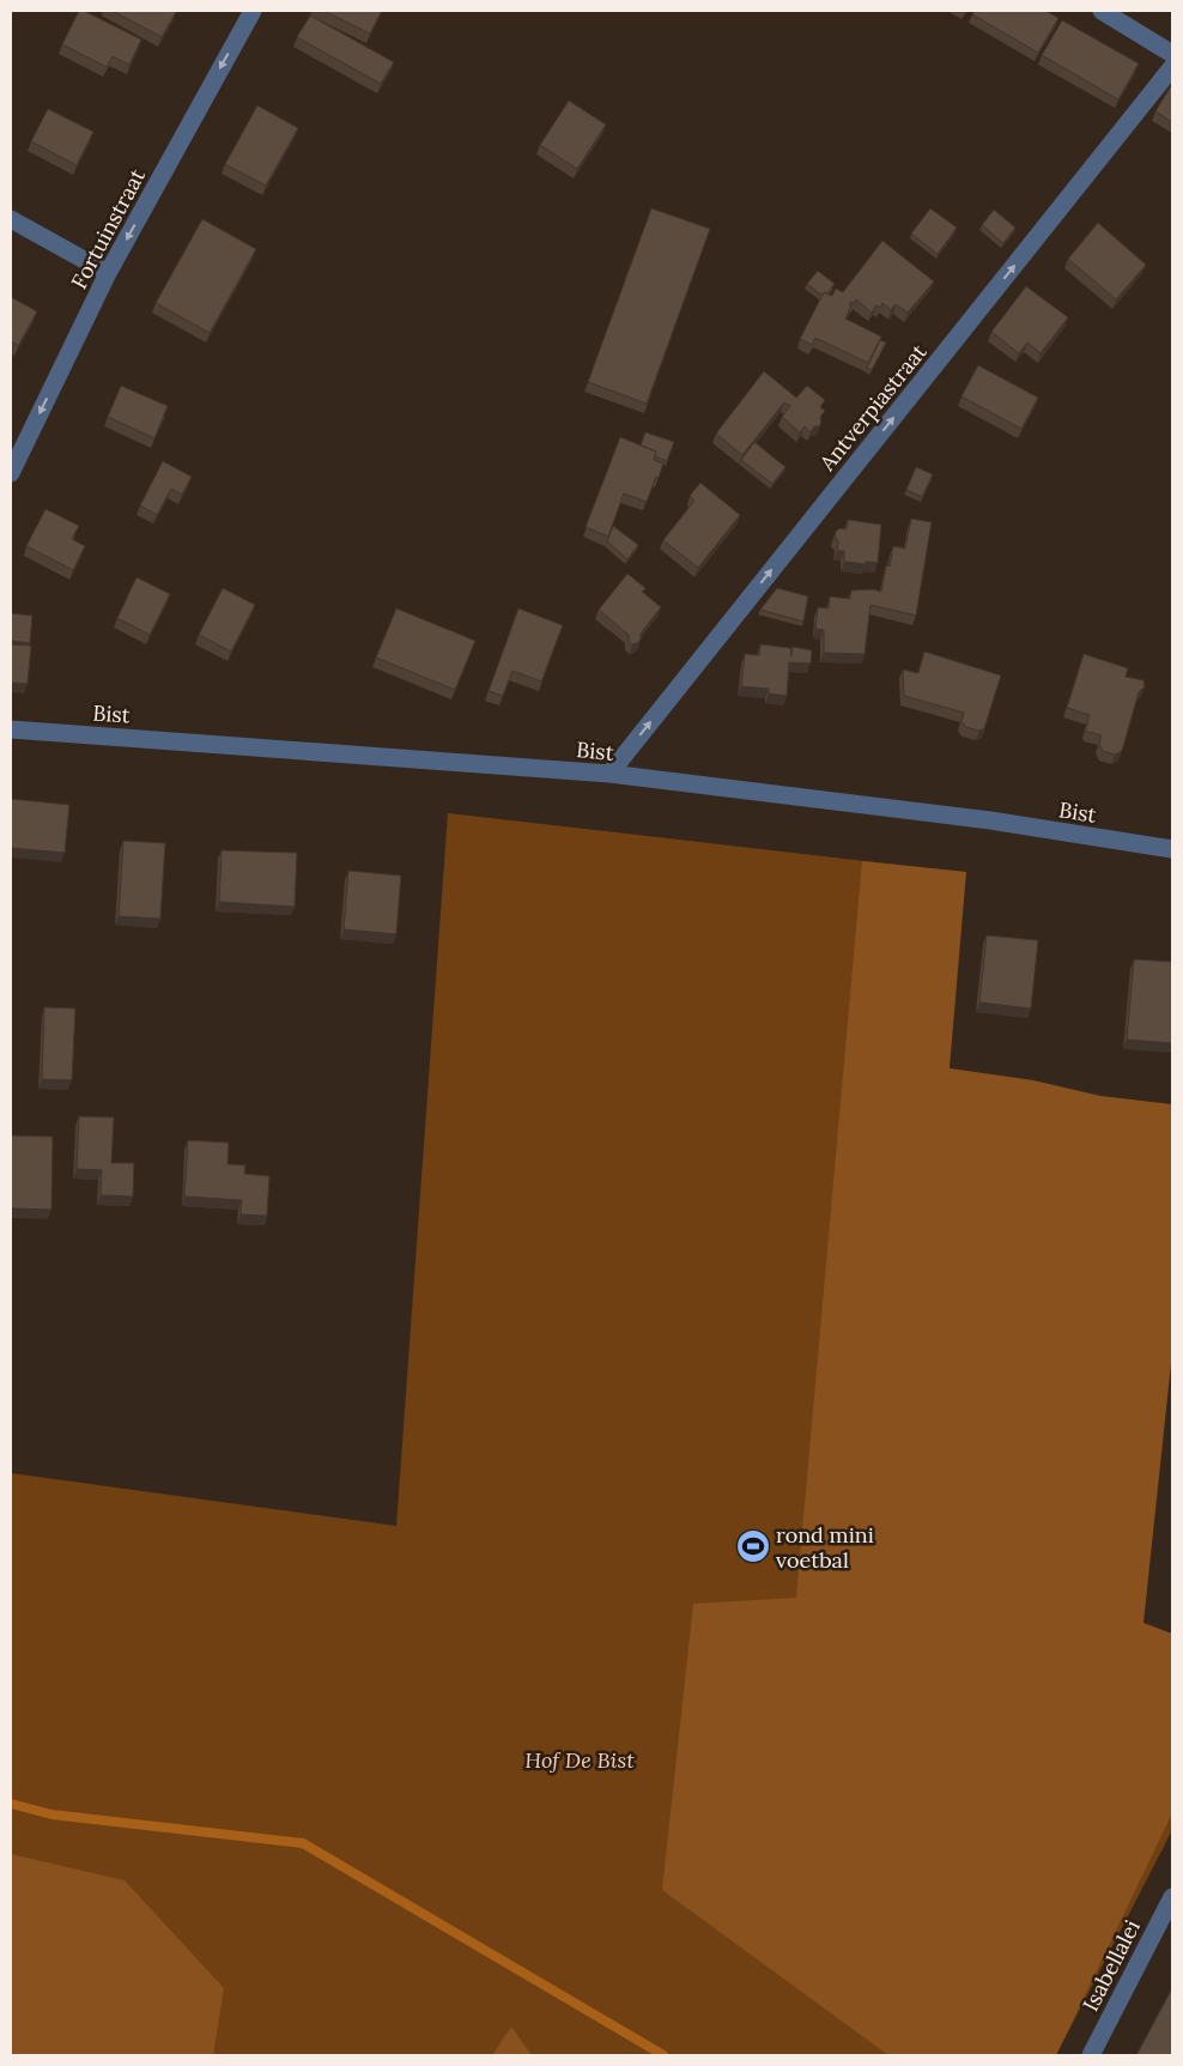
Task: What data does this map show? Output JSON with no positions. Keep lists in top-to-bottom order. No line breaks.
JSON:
{"streets":{"street":["Fortuinstraat","Antverpiastraat","Bist","Isabellalei"]},"crossings":[["Antverpiastraat","Bist"]],"one_way":["Fortuinstraat","Antverpiastraat"],"parks":["Hof De Bist"],"places":{"sports":["rond mini voetbal"]}}
